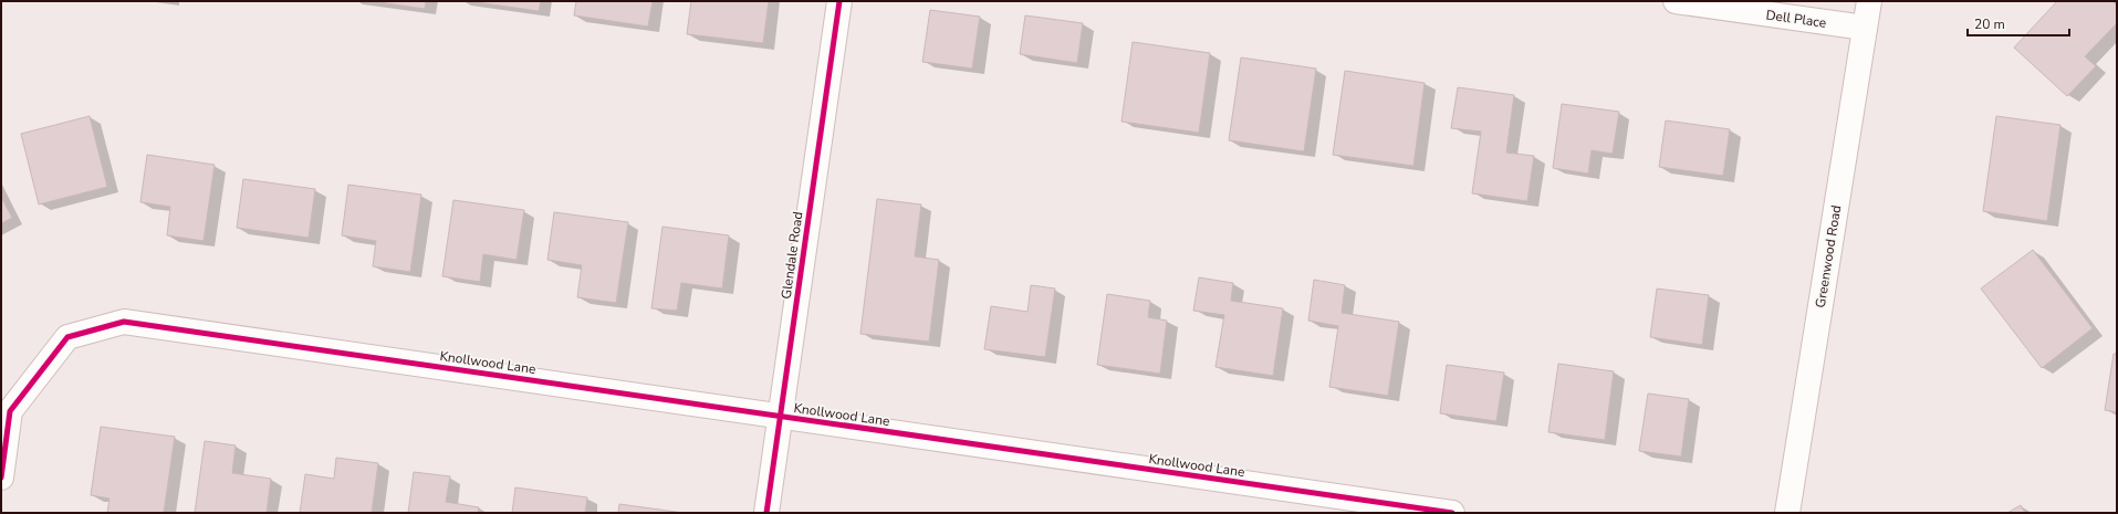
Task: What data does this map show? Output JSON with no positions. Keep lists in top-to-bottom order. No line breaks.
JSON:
{"streets":{"street":["Dell Place","Glendale Road","Greenwood Road","Knollwood Lane"]},"crossings":[["Dell Place","Greenwood Road"],["Glendale Road","Knollwood Lane"]],"scale_bar":"20 m"}
